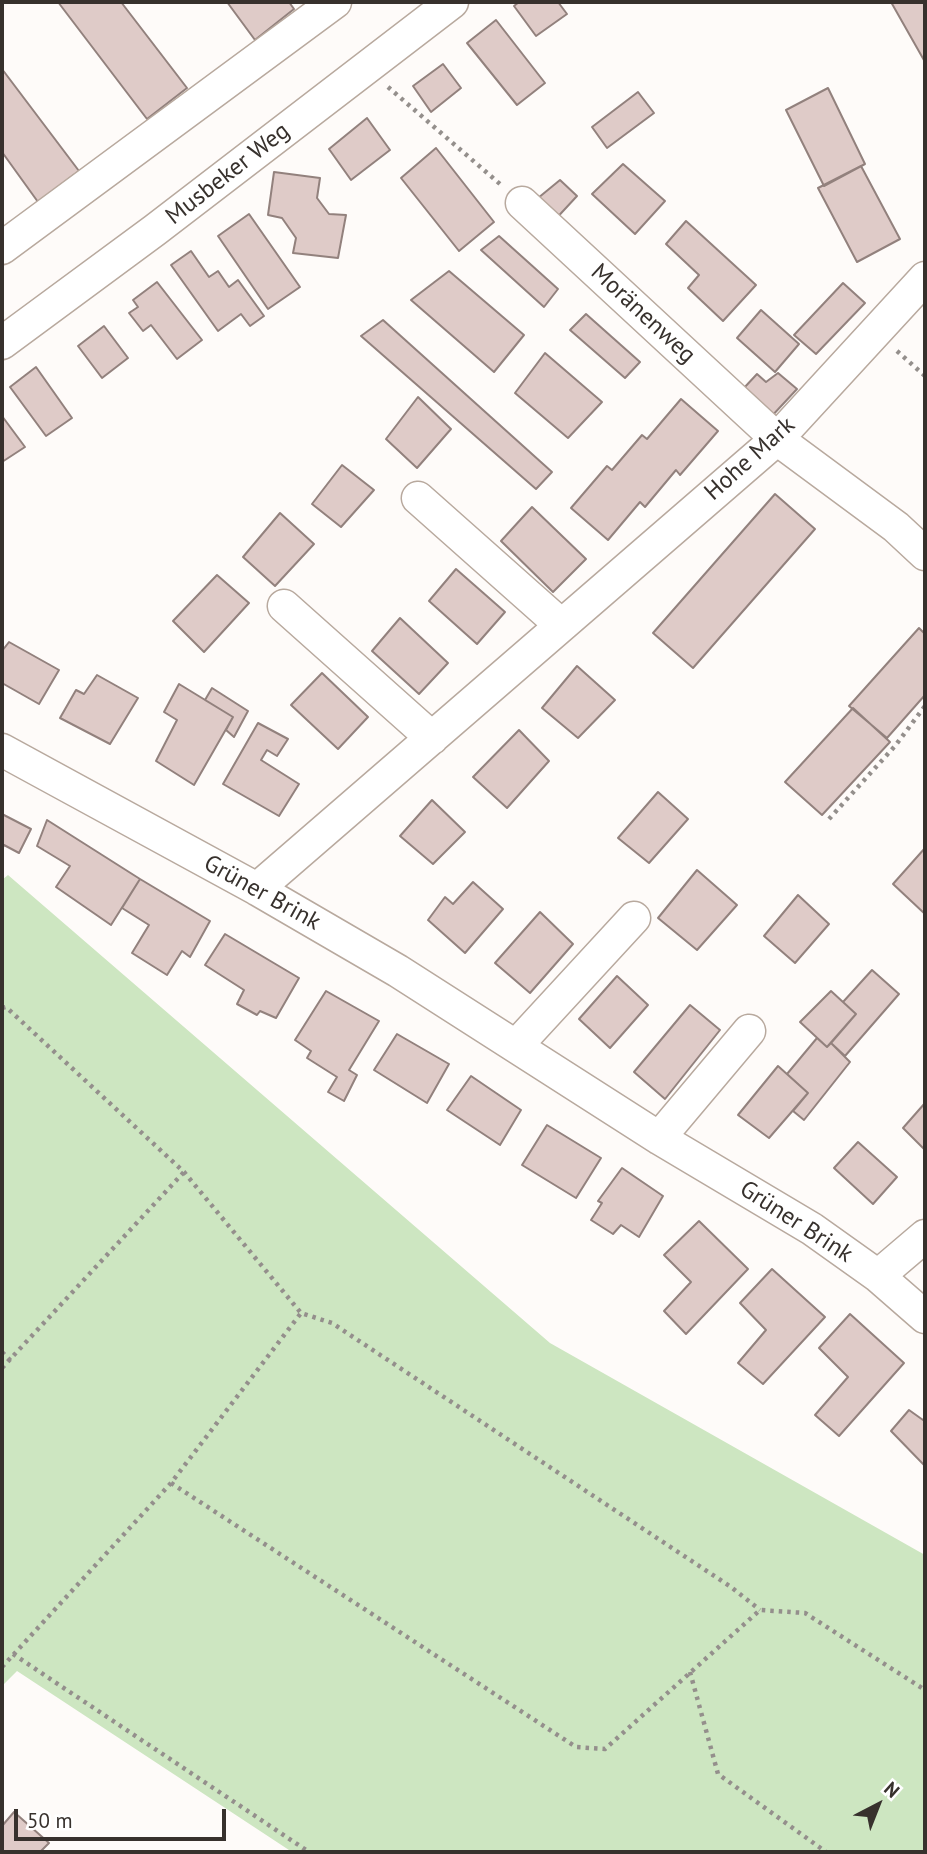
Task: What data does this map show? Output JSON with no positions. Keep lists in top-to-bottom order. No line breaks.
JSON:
{"streets":{"street":["Musbeker Weg","Moränenweg","Hohe Mark","Grüner Brink"]},"crossings":[["Moränenweg","Hohe Mark"],["Hohe Mark","Grüner Brink"]],"scale_bar":"50 m","north":"top right"}
